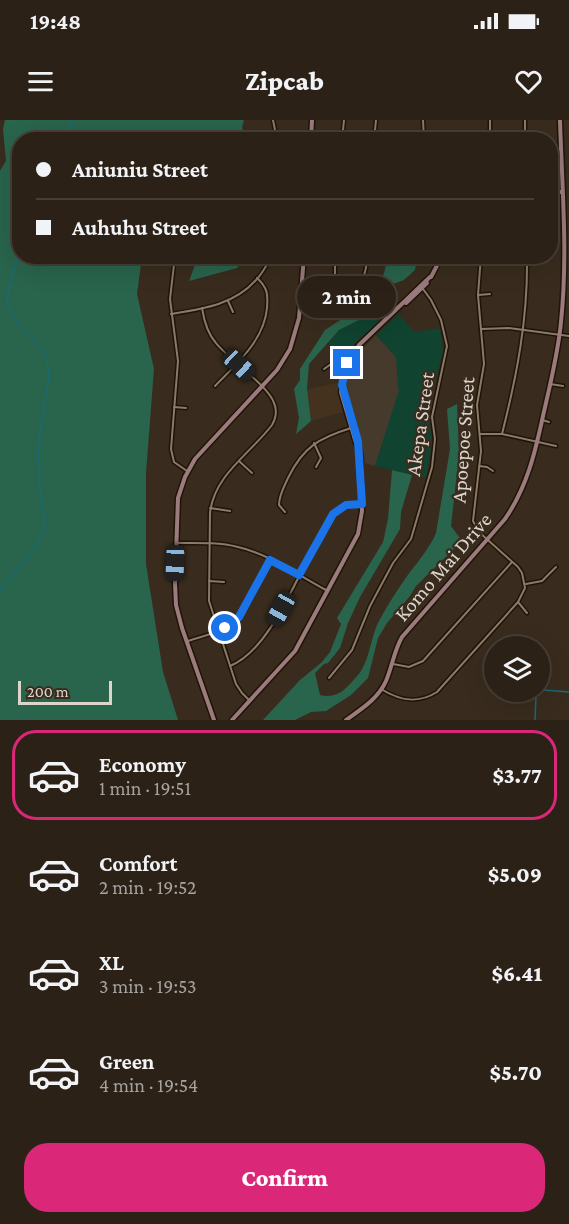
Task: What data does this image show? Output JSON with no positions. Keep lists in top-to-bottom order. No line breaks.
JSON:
{"streets":{"street":["Akepa Street","Apoepoe Street","Komo Mai Drive"]},"crossings":[["Apoepoe Street","Komo Mai Drive"]],"scale_bar":"200 m","page":{"status":"19:48","header":"Zipcab","banner":["Aniuniu Street","Auhuhu Street"],"bubble":"2 min","scale":"200 m","list":[{"name":"Economy","note":"1 min · 19:51","value":"$3.77"},{"name":"Comfort","note":"2 min · 19:52","value":"$5.09"},{"name":"XL","note":"3 min · 19:53","value":"$6.41"},{"name":"Green","note":"4 min · 19:54","value":"$5.70"}],"buttons":"Confirm"}}
